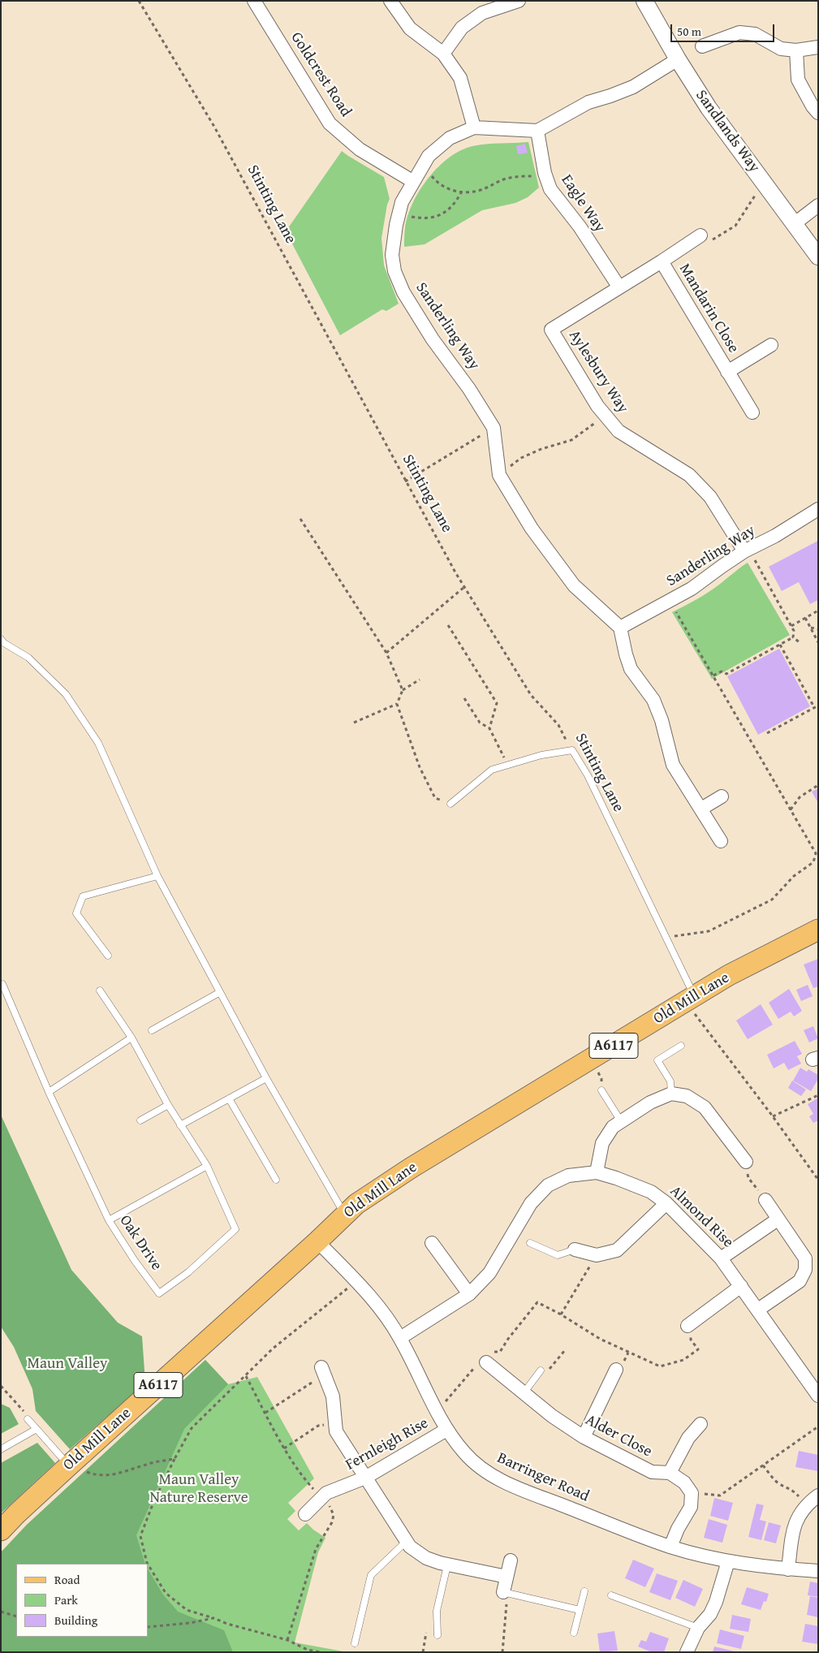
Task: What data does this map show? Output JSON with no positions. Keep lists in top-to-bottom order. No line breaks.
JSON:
{"streets":{"main road":["Old Mill Lane","A6117"],"street":["Goldcrest Road","Sandlands Way","Eagle Way","Mandarin Close","Sanderling Way","Aylesbury Way","Almond Rise","Alder Close","Fernleigh Rise","Barringer Road"],"lane":["Stinting Lane","Oak Drive"]},"crossings":[["Goldcrest Road","Sanderling Way"],["Eagle Way","Sanderling Way"],["Eagle Way","Aylesbury Way"],["Stinting Lane","Old Mill Lane"],["Mandarin Close","Aylesbury Way"],["Sanderling Way","Aylesbury Way"],["Old Mill Lane","Barringer Road"],["Almond Rise","Barringer Road"],["Fernleigh Rise","Barringer Road"]],"parks":["Maun Valley","Maun Valley Nature Reserve"],"legend":["Road","Park","Building"],"scale_bar":"50 m"}
